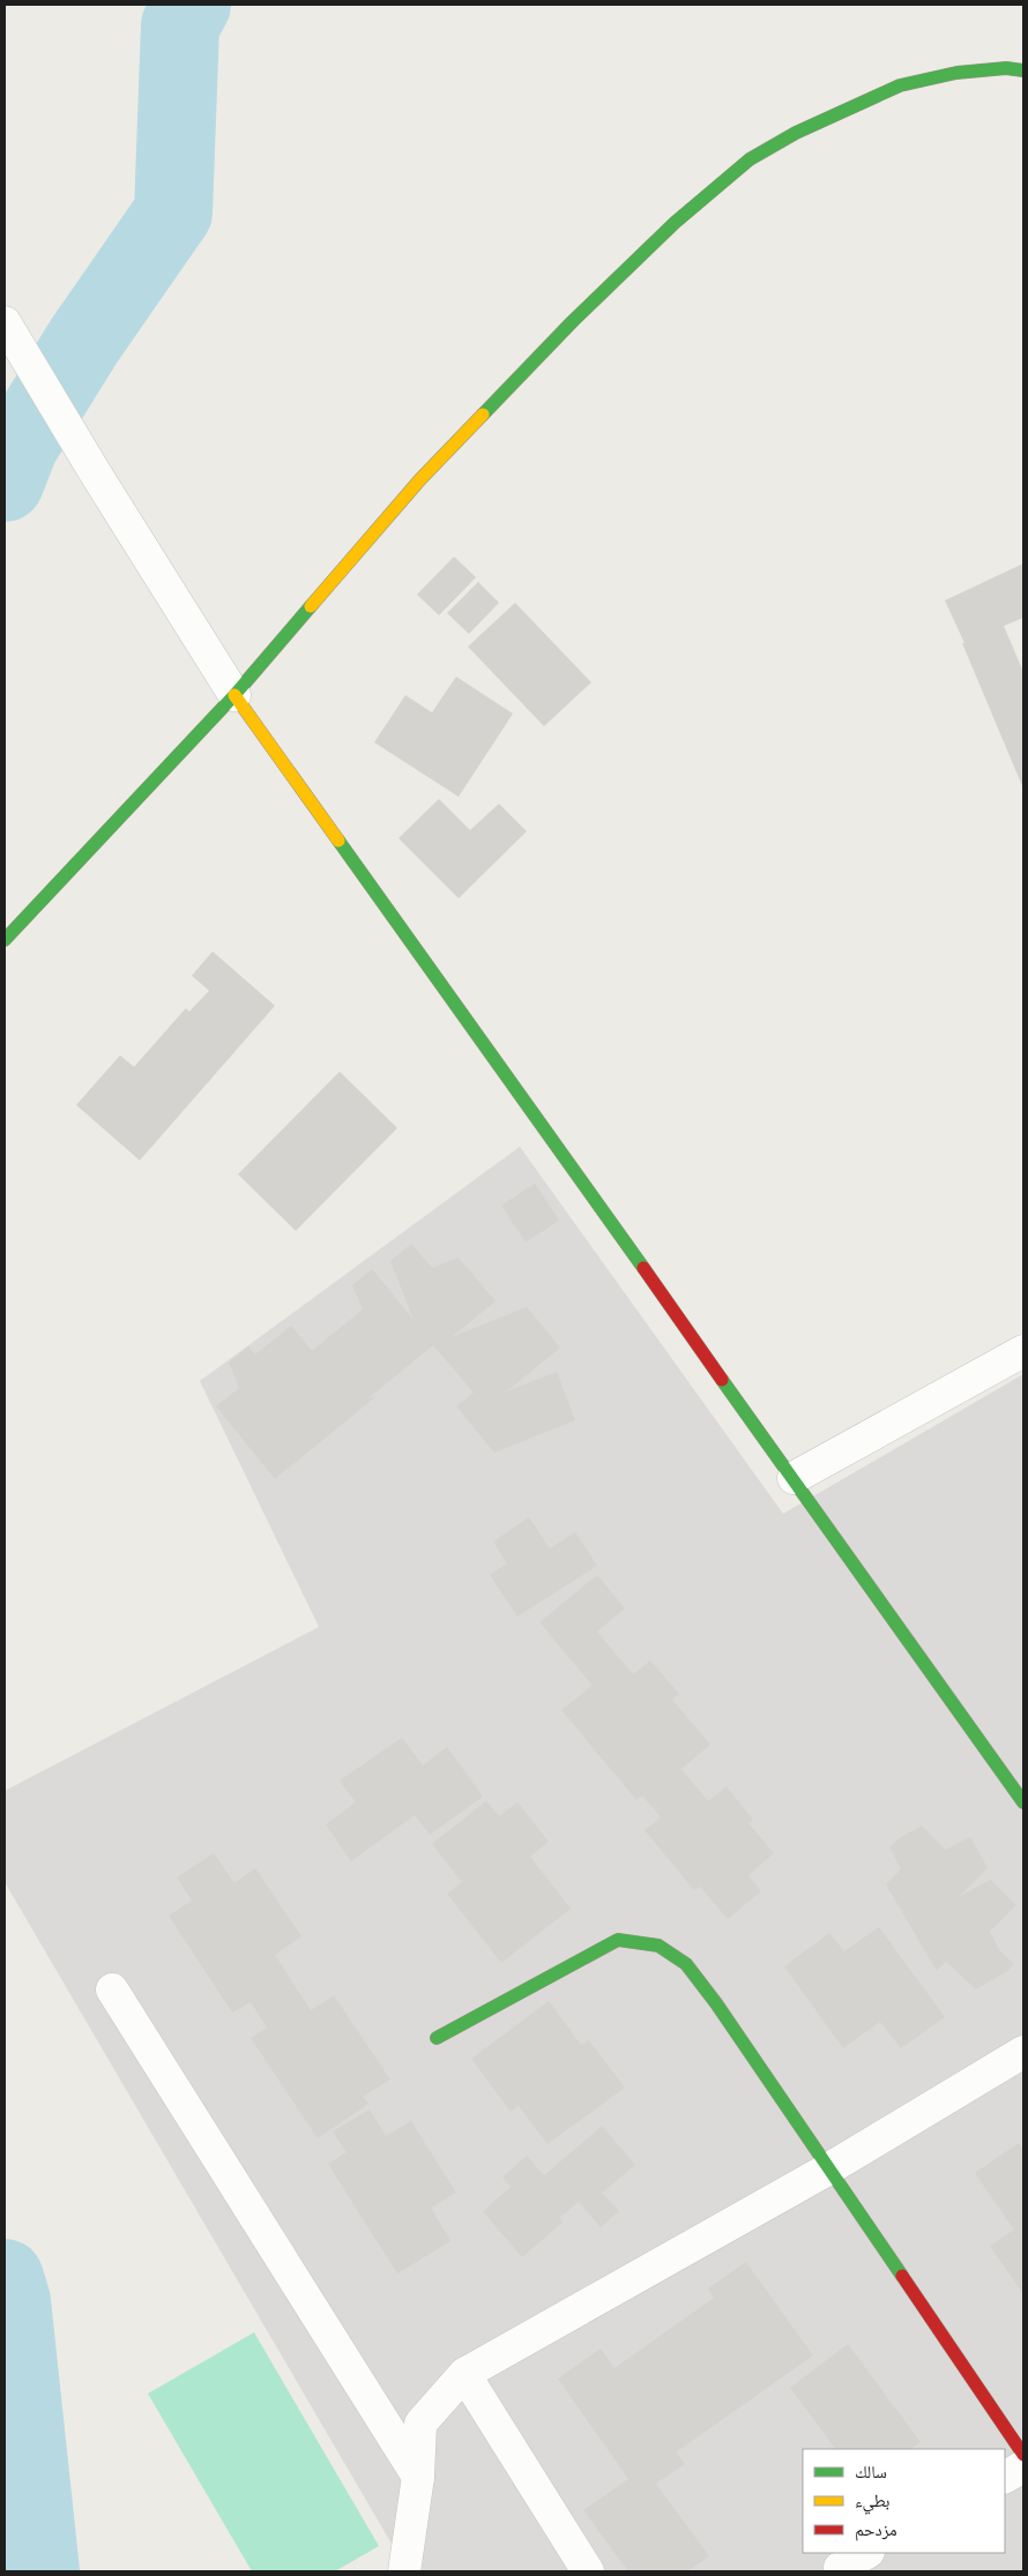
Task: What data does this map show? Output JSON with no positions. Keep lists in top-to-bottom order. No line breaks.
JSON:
{"legend":["سالك","بطيء","مزدحم"]}
